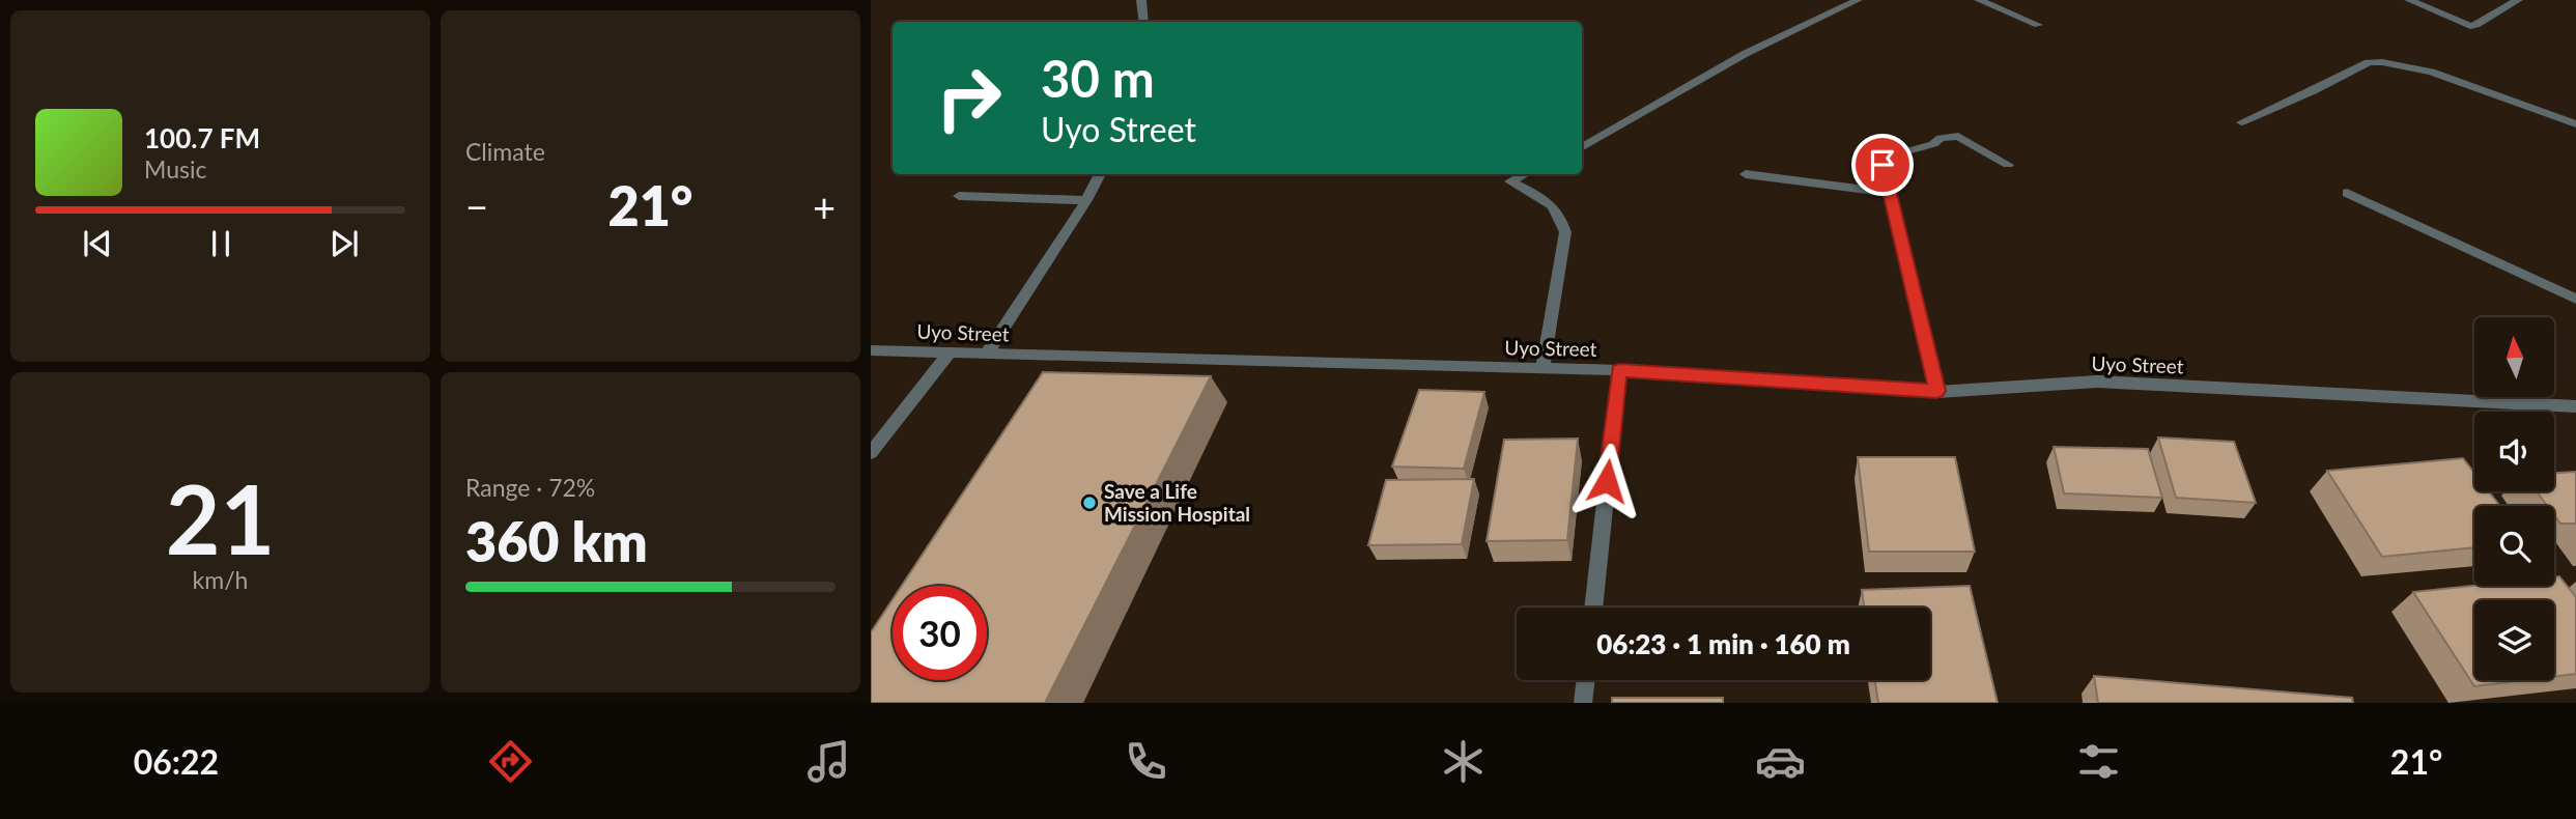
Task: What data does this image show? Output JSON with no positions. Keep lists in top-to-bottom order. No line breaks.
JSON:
{"streets":{"street":["Uyo Street"]},"places":["Save a Life Mission Hospital"],"north":"top","page":{"tile":["Climate",["21","km/h"],["Range · 72%","360 km"]],"turn":["30 m","Uyo Street"],"song":["100.7 FM","Music"],"heat":["−","21°","+"],"limit":"30","trip":"06:23 · 1 min · 160 m","tabs":["06:22","21°"]}}
